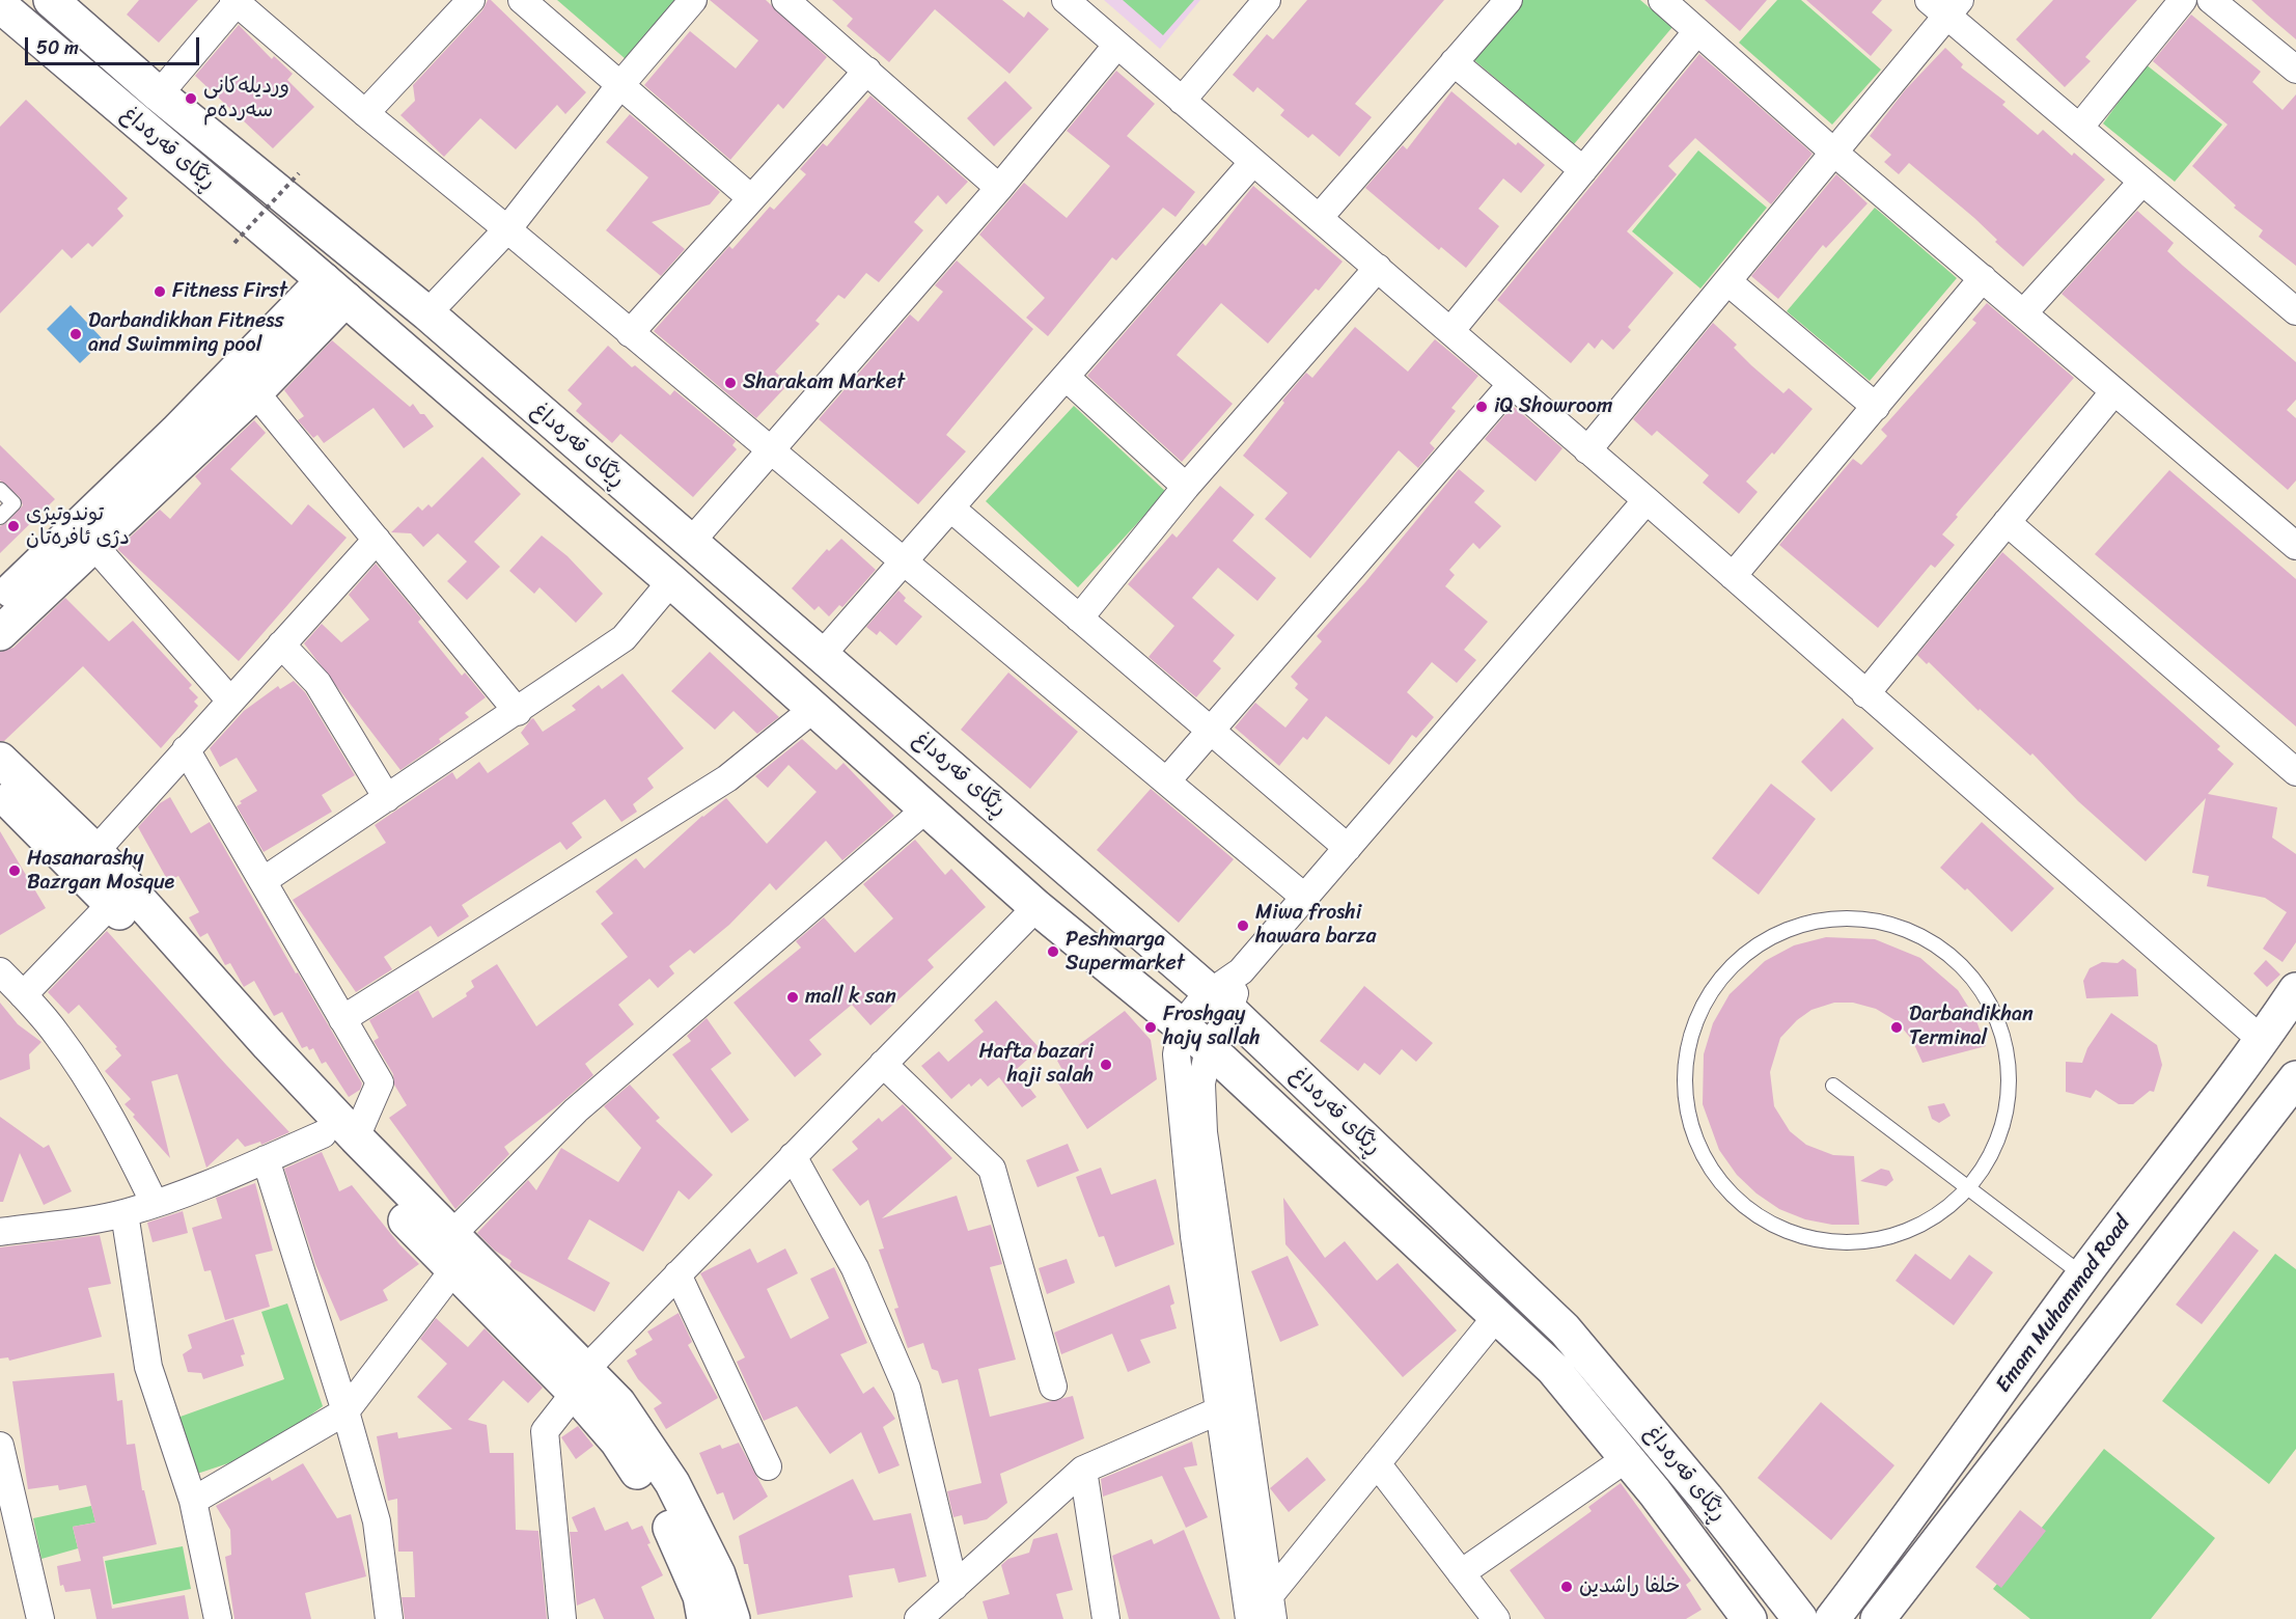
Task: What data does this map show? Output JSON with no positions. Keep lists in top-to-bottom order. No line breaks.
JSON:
{"streets":{"main road":["ڕێگای قەرەداغ","Emam Muhammad Road"]},"places":["وردیلەکانی سەردەم","Fitness First","Darbandikhan Fitness and Swimming pool","Sharakam Market","iQ Showroom","توندوتیژی دژی ئافرەتان","Hasanarashy Bazrgan Mosque","Miwa froshi hawara barza","Peshmarga Supermarket","mall k san","Froshgay hajy sallah","Darbandikhan Terminal","Hafta bazari haji salah","خلفا راشدين"],"scale_bar":"50 m"}
